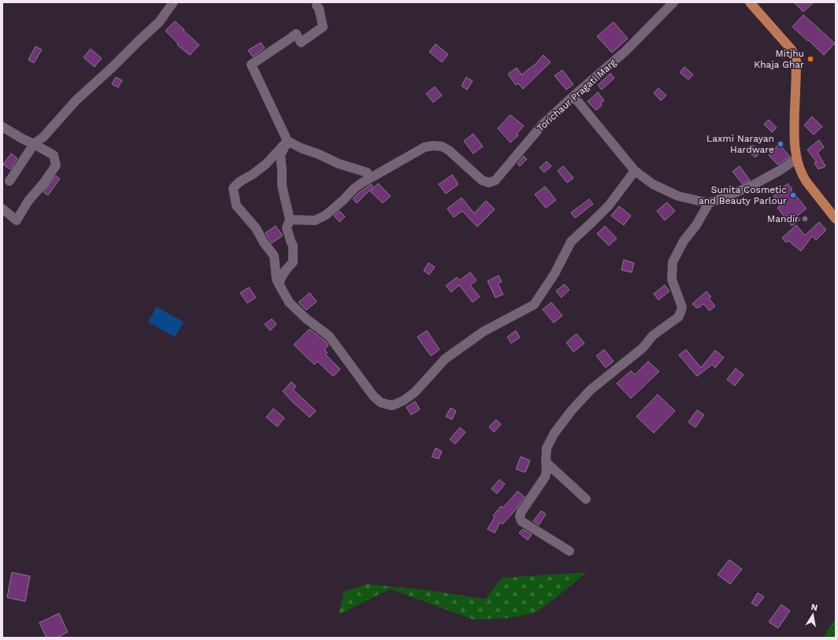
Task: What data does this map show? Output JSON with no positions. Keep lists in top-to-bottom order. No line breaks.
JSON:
{"streets":{"street":["Torichaur Pragati Marg"]},"places":["Mitjhu Khaja Ghar","Laxmi Narayan Hardware","Sunita Cosmetic and Beauty Parlour","Mandir"],"north":"top"}
